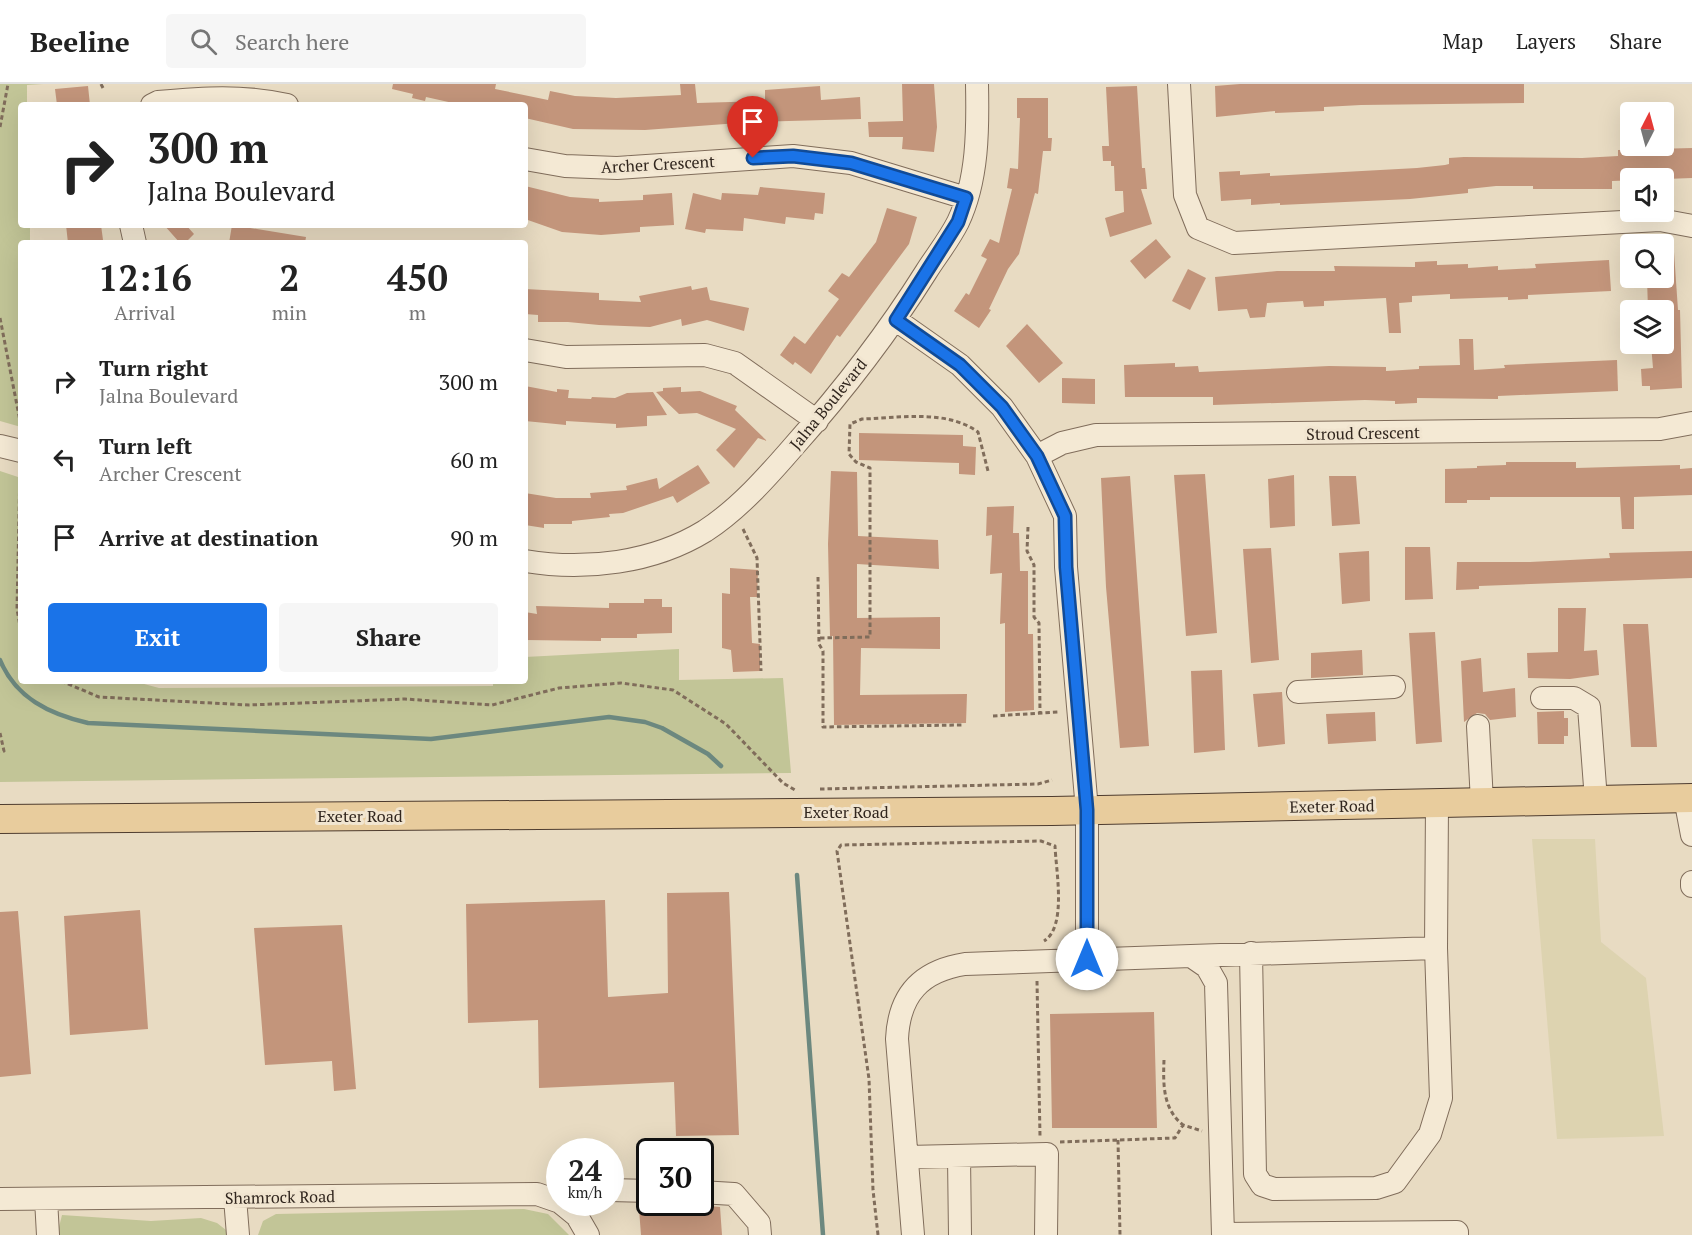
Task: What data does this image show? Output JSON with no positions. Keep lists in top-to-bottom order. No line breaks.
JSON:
{"streets":{"main road":["Exeter Road"],"street":["Archer Crescent","Jalna Boulevard","Stroud Crescent","Shamrock Road"]},"crossings":[["Archer Crescent","Jalna Boulevard"]],"north":"top","page":{"header":"Beeline","search":"Search here","nav":["Map","Layers","Share"],"turn":["300 m","Jalna Boulevard"],"eta":["12:16","Arrival","2","min","450","m"],"list":[{"name":"Turn right","note":"Jalna Boulevard","value":"300 m"},{"name":"Turn left","note":"Archer Crescent","value":"60 m"},{"name":"Arrive at destination","value":"90 m"}],"buttons":["Exit","Share"],"speed":"24 km/h","limit":"30"}}
